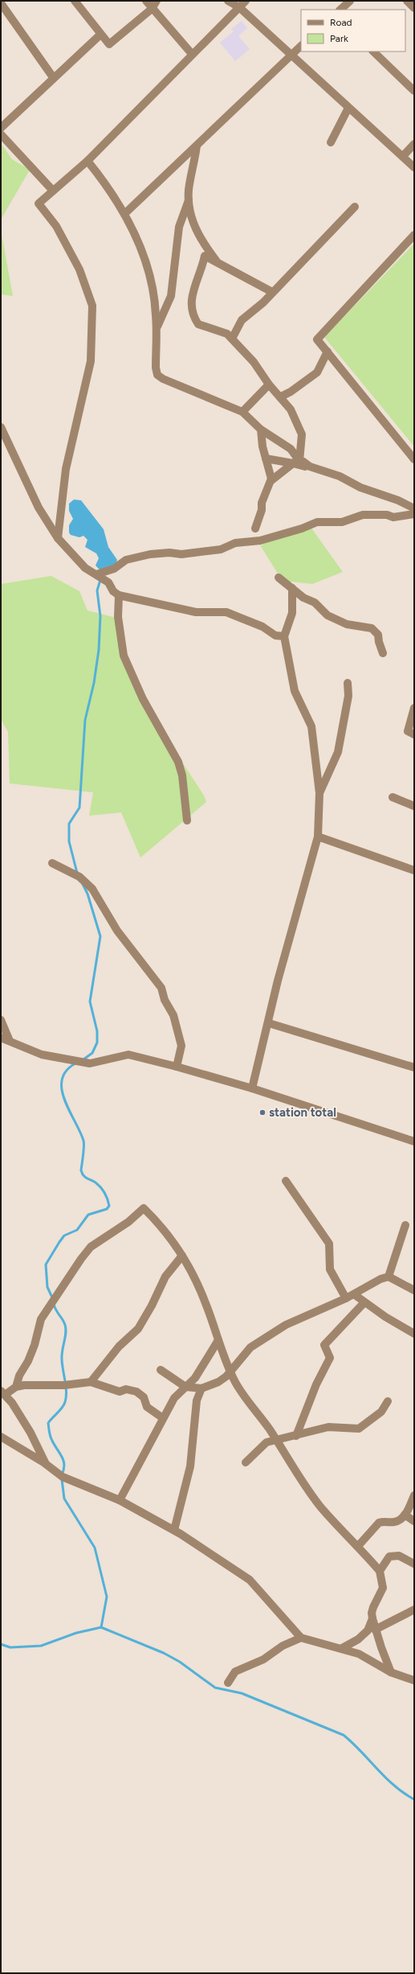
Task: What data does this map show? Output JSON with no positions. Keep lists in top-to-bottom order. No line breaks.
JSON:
{"places":["station total"],"legend":["Road","Park"]}
